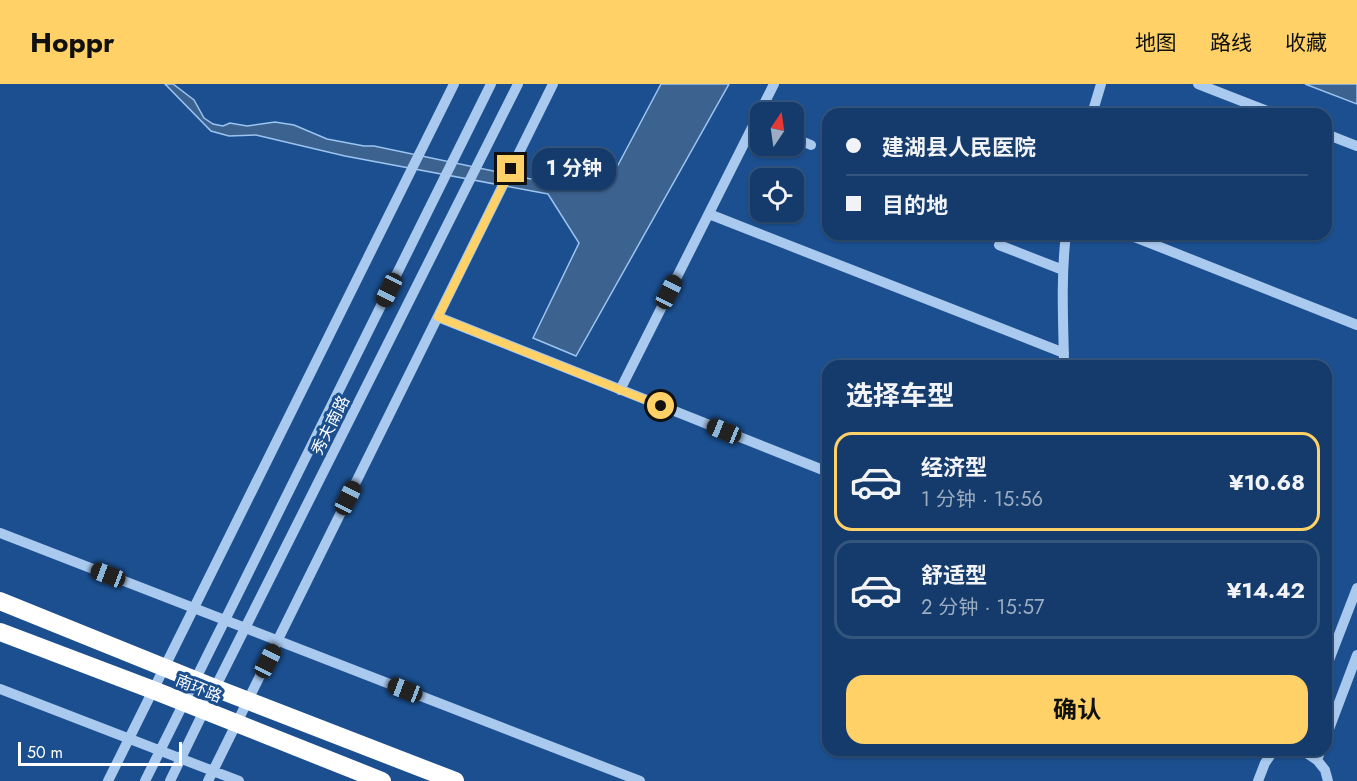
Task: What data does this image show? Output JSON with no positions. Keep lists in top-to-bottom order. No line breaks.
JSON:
{"streets":{"highway":["南环路"],"street":["秀夫南路"]},"crossings":[["秀夫南路","南环路"]],"scale_bar":"50 m","north":"top","page":{"header":"Hoppr","nav":["地图","路线","收藏"],"banner":["建湖县人民医院","目的地"],"bubble":"1 分钟","heading":"选择车型","list":[{"name":"经济型","note":"1 分钟 · 15:56","value":"¥10.68"},{"name":"舒适型","note":"2 分钟 · 15:57","value":"¥14.42"}],"buttons":"确认","scale":"50 m"}}
